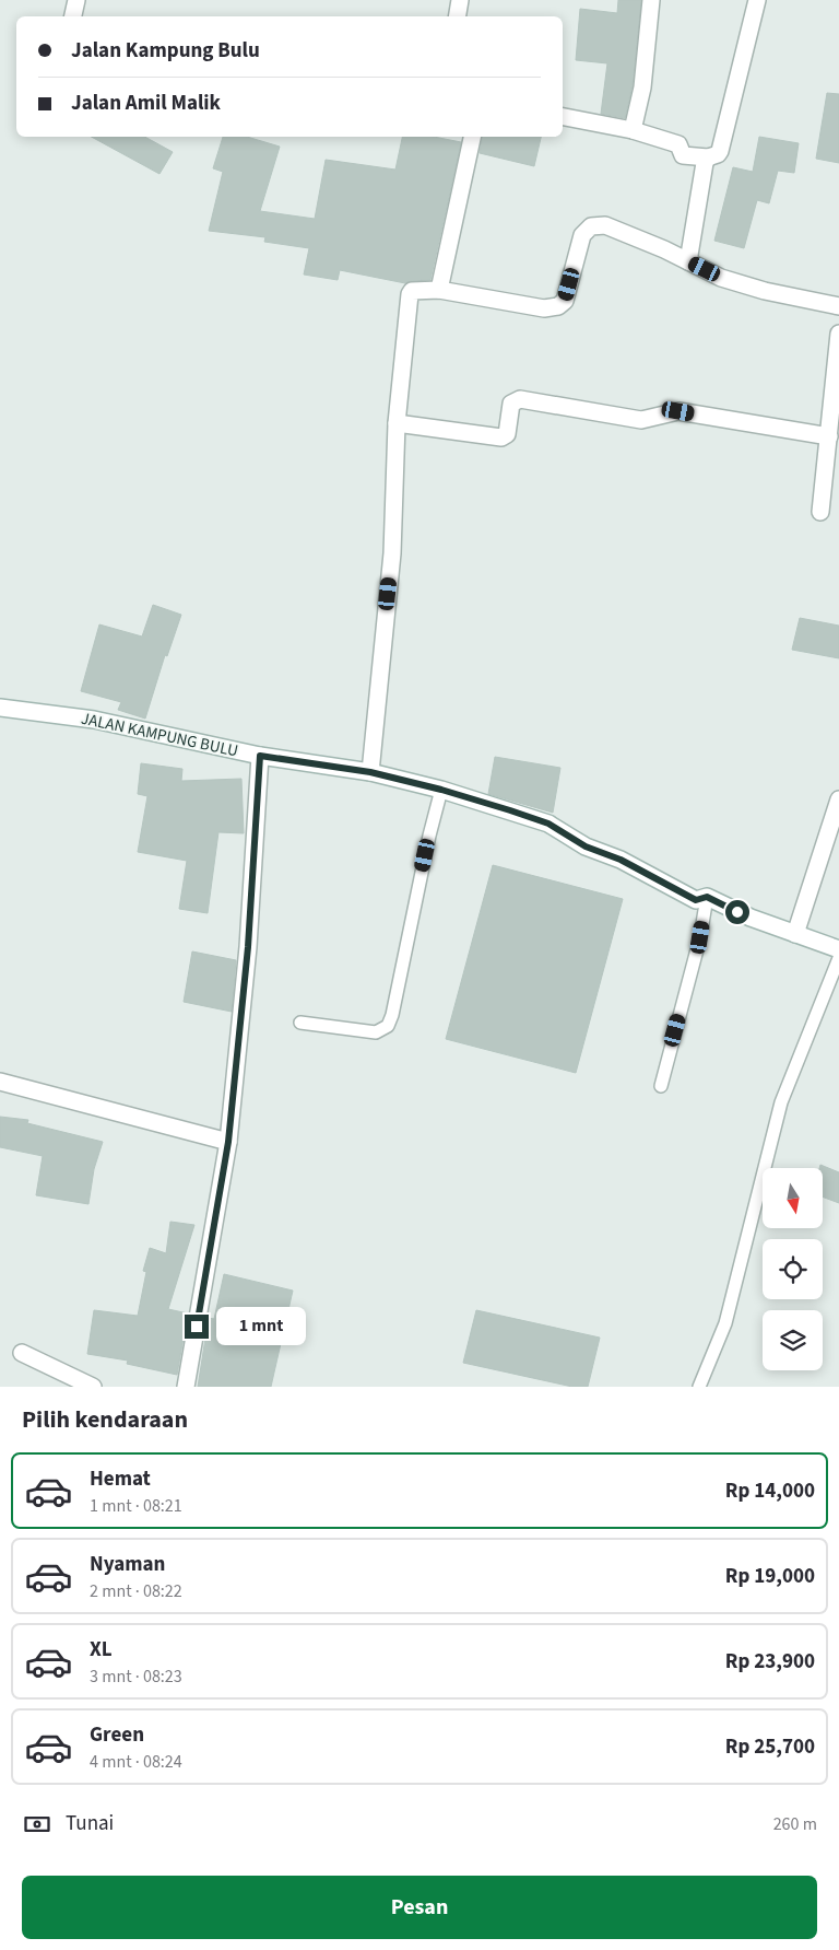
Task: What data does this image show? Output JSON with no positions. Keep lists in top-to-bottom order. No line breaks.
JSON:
{"streets":{"street":["JALAN KAMPUNG BULU"]},"north":"bottom","page":{"banner":["Jalan Kampung Bulu","Jalan Amil Malik"],"bubble":"1 mnt","heading":"Pilih kendaraan","list":[{"name":"Hemat","note":"1 mnt · 08:21","value":"Rp 14,000"},{"name":"Nyaman","note":"2 mnt · 08:22","value":"Rp 19,000"},{"name":"XL","note":"3 mnt · 08:23","value":"Rp 23,900"},{"name":"Green","note":"4 mnt · 08:24","value":"Rp 25,700"}],"pay":["Tunai","260 m"],"buttons":"Pesan"}}
